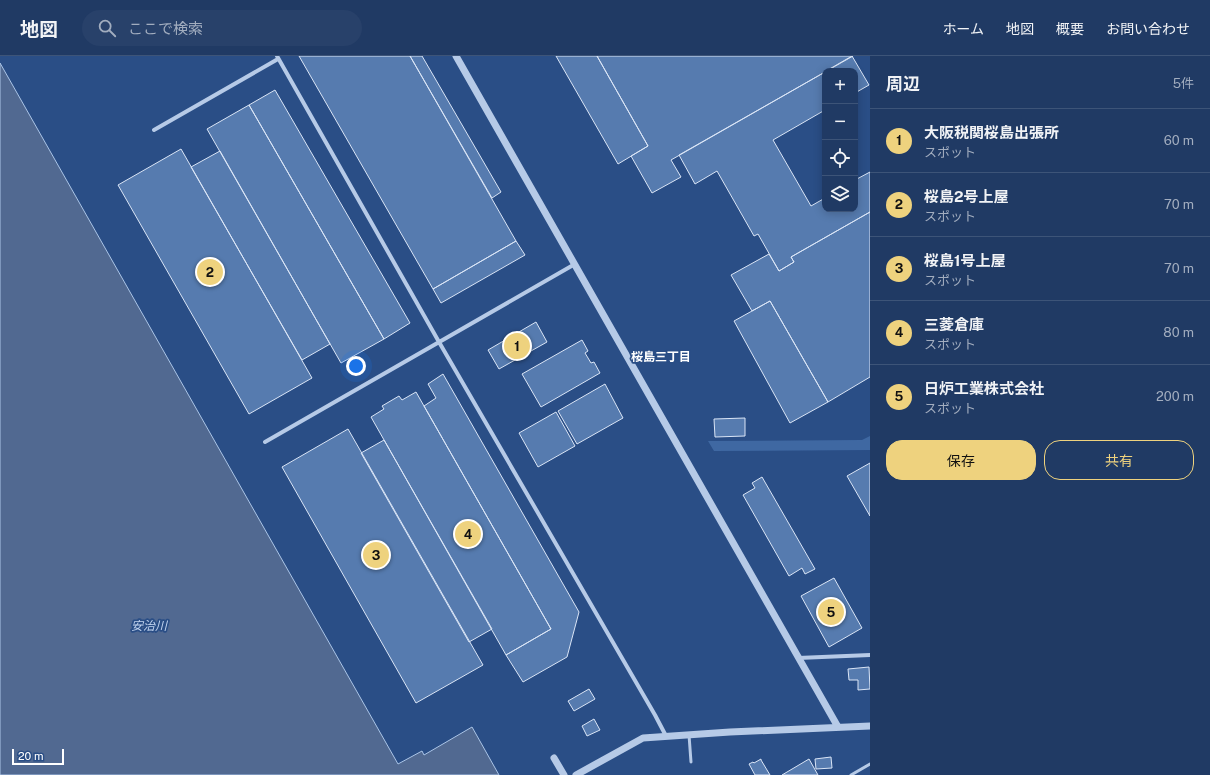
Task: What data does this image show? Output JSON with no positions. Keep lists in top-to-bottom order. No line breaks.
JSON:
{"districts":["桜島三丁目"],"water":["安治川"],"scale_bar":"20 m","page":{"header":"地図","search":"ここで検索","nav":["ホーム","地図","概要","お問い合わせ"],"heading":["周辺","5件"],"map_buttons":["+","−"],"list":[{"mark":"1","name":"大阪税関桜島出張所","note":"スポット","value":"60 m"},{"mark":"2","name":"桜島2号上屋","note":"スポット","value":"70 m"},{"mark":"3","name":"桜島1号上屋","note":"スポット","value":"70 m"},{"mark":"4","name":"三菱倉庫","note":"スポット","value":"80 m"},{"mark":"5","name":"日炉工業株式会社","note":"スポット","value":"200 m"}],"pins":["2","1","4","3","5"],"buttons":["保存","共有"],"scale":"20 m"}}
